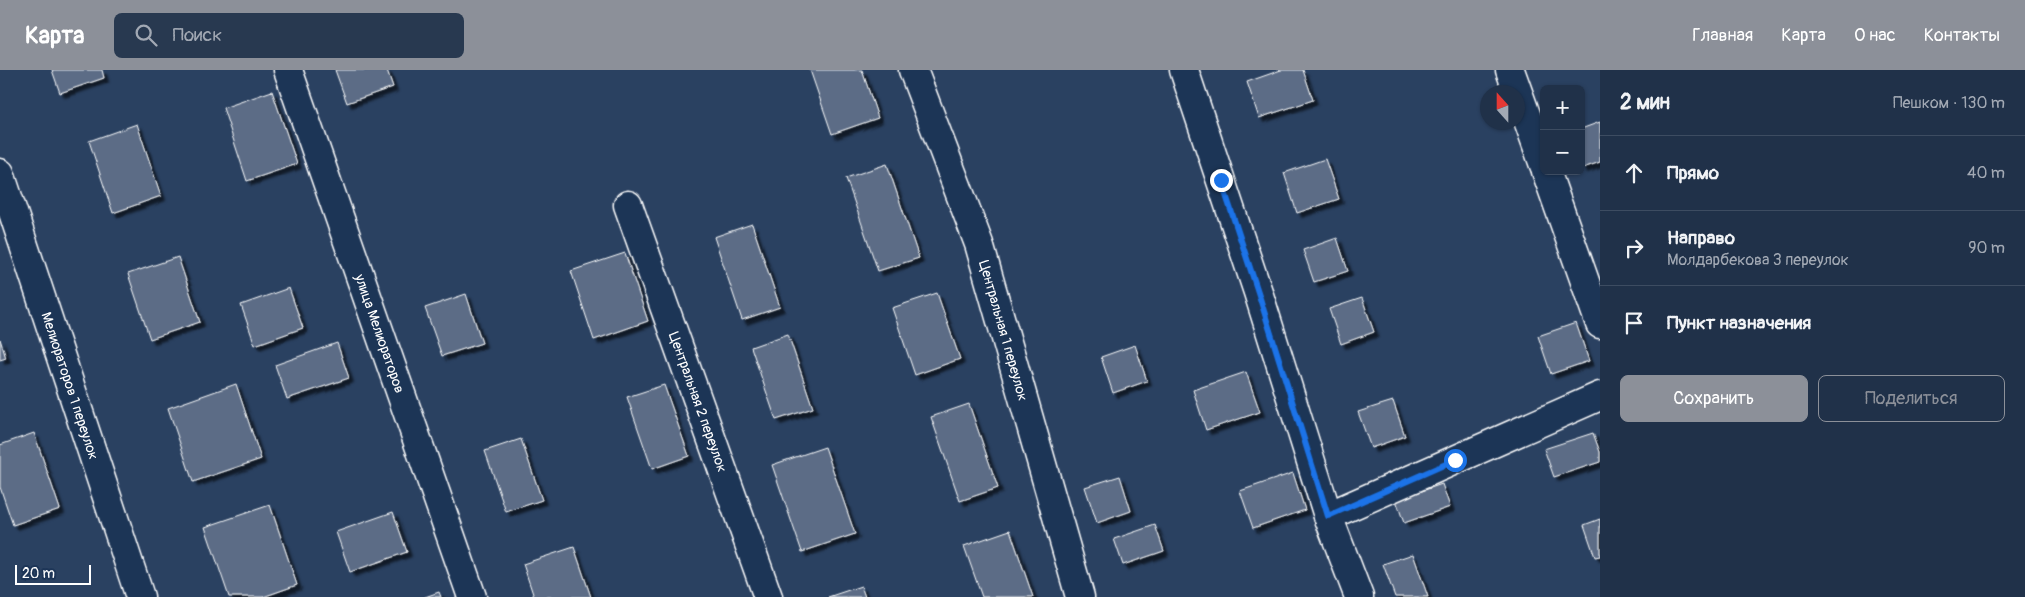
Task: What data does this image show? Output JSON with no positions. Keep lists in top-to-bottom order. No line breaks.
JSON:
{"streets":{"street":["Центральная 1 переулок","улица Мелиораторов","Мелиораторов 1 переулок","Центральная 2 переулок"]},"scale_bar":"20 m","north":"top","page":{"header":"Карта","search":"Поиск","nav":["Главная","Карта","О нас","Контакты"],"heading":["2 мин","Пешком · 130 m"],"map_buttons":["+","−"],"list":[["Прямо","40 m"],["Направо","Молдарбекова 3 переулок","90 m"],"Пункт назначения"],"buttons":["Сохранить","Поделиться"],"scale":"20 m"}}
